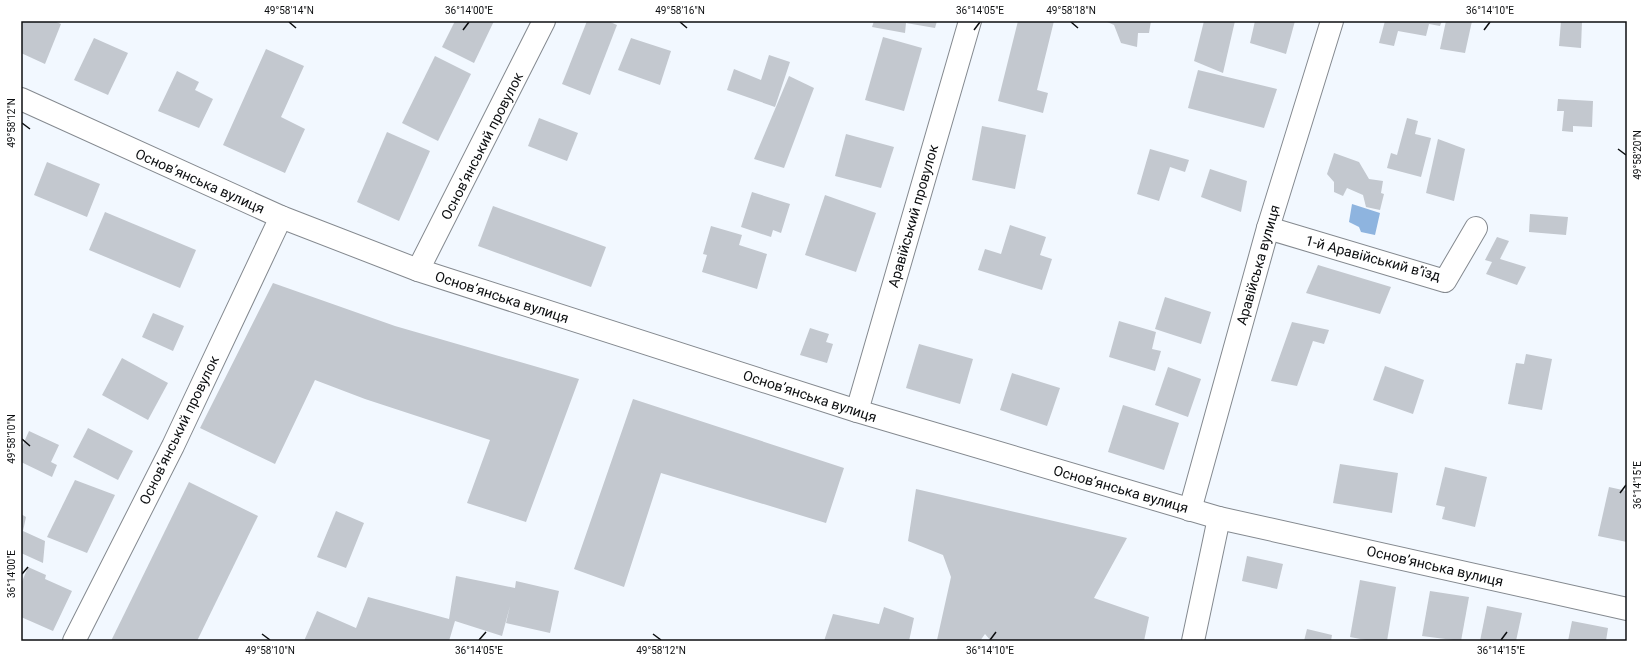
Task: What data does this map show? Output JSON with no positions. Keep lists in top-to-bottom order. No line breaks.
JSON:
{"streets":{"street":["Основ’янський провулок","Основ’янська вулиця","Аравійський провулок","1-й Аравійський в’їзд","Аравійська вулиця"]},"crossings":[["Основ’янський провулок","Основ’янська вулиця"],["Основ’янська вулиця","Аравійський провулок"],["Основ’янська вулиця","Аравійська вулиця"],["1-й Аравійський в’їзд","Аравійська вулиця"]],"coordinates":["49°58'14\"N","36°14'00\"E","49°58'16\"N","36°14'05\"E","49°58'18\"N","36°14'10\"E","49°58'12\"N","49°58'20\"N","49°58'10\"N","36°14'15\"E"]}
